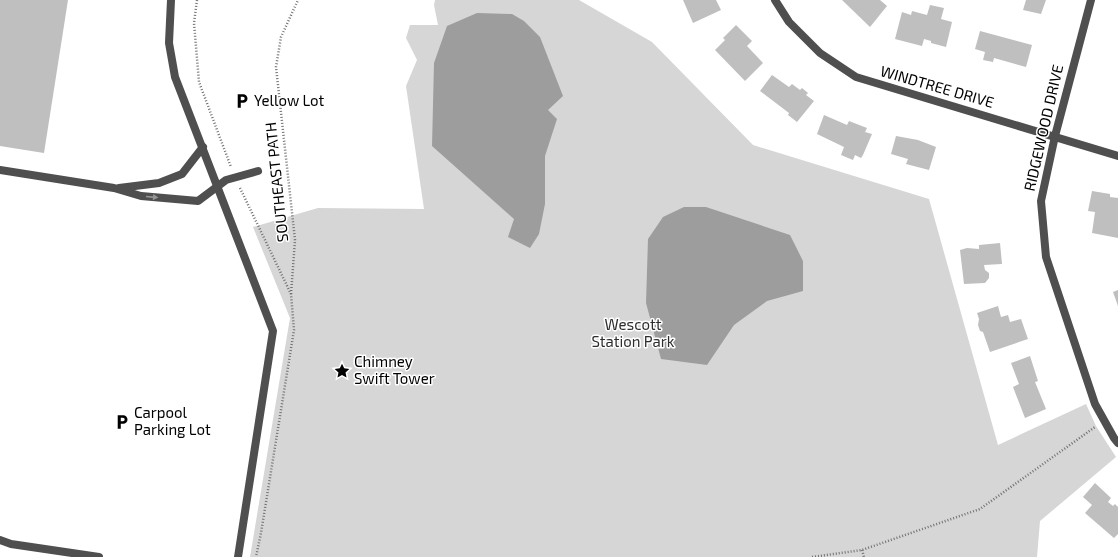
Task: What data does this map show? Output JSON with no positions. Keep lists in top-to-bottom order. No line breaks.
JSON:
{"streets":{"street":["WINDTREE DRIVE","RIDGEWOOD DRIVE"],"path":["SOUTHEAST PATH"]},"crossings":[["WINDTREE DRIVE","RIDGEWOOD DRIVE"]],"parks":["Wescott Station Park"],"places":{"parking":["Yellow Lot","Carpool Parking Lot"],"place":["Chimney Swift Tower"]}}
